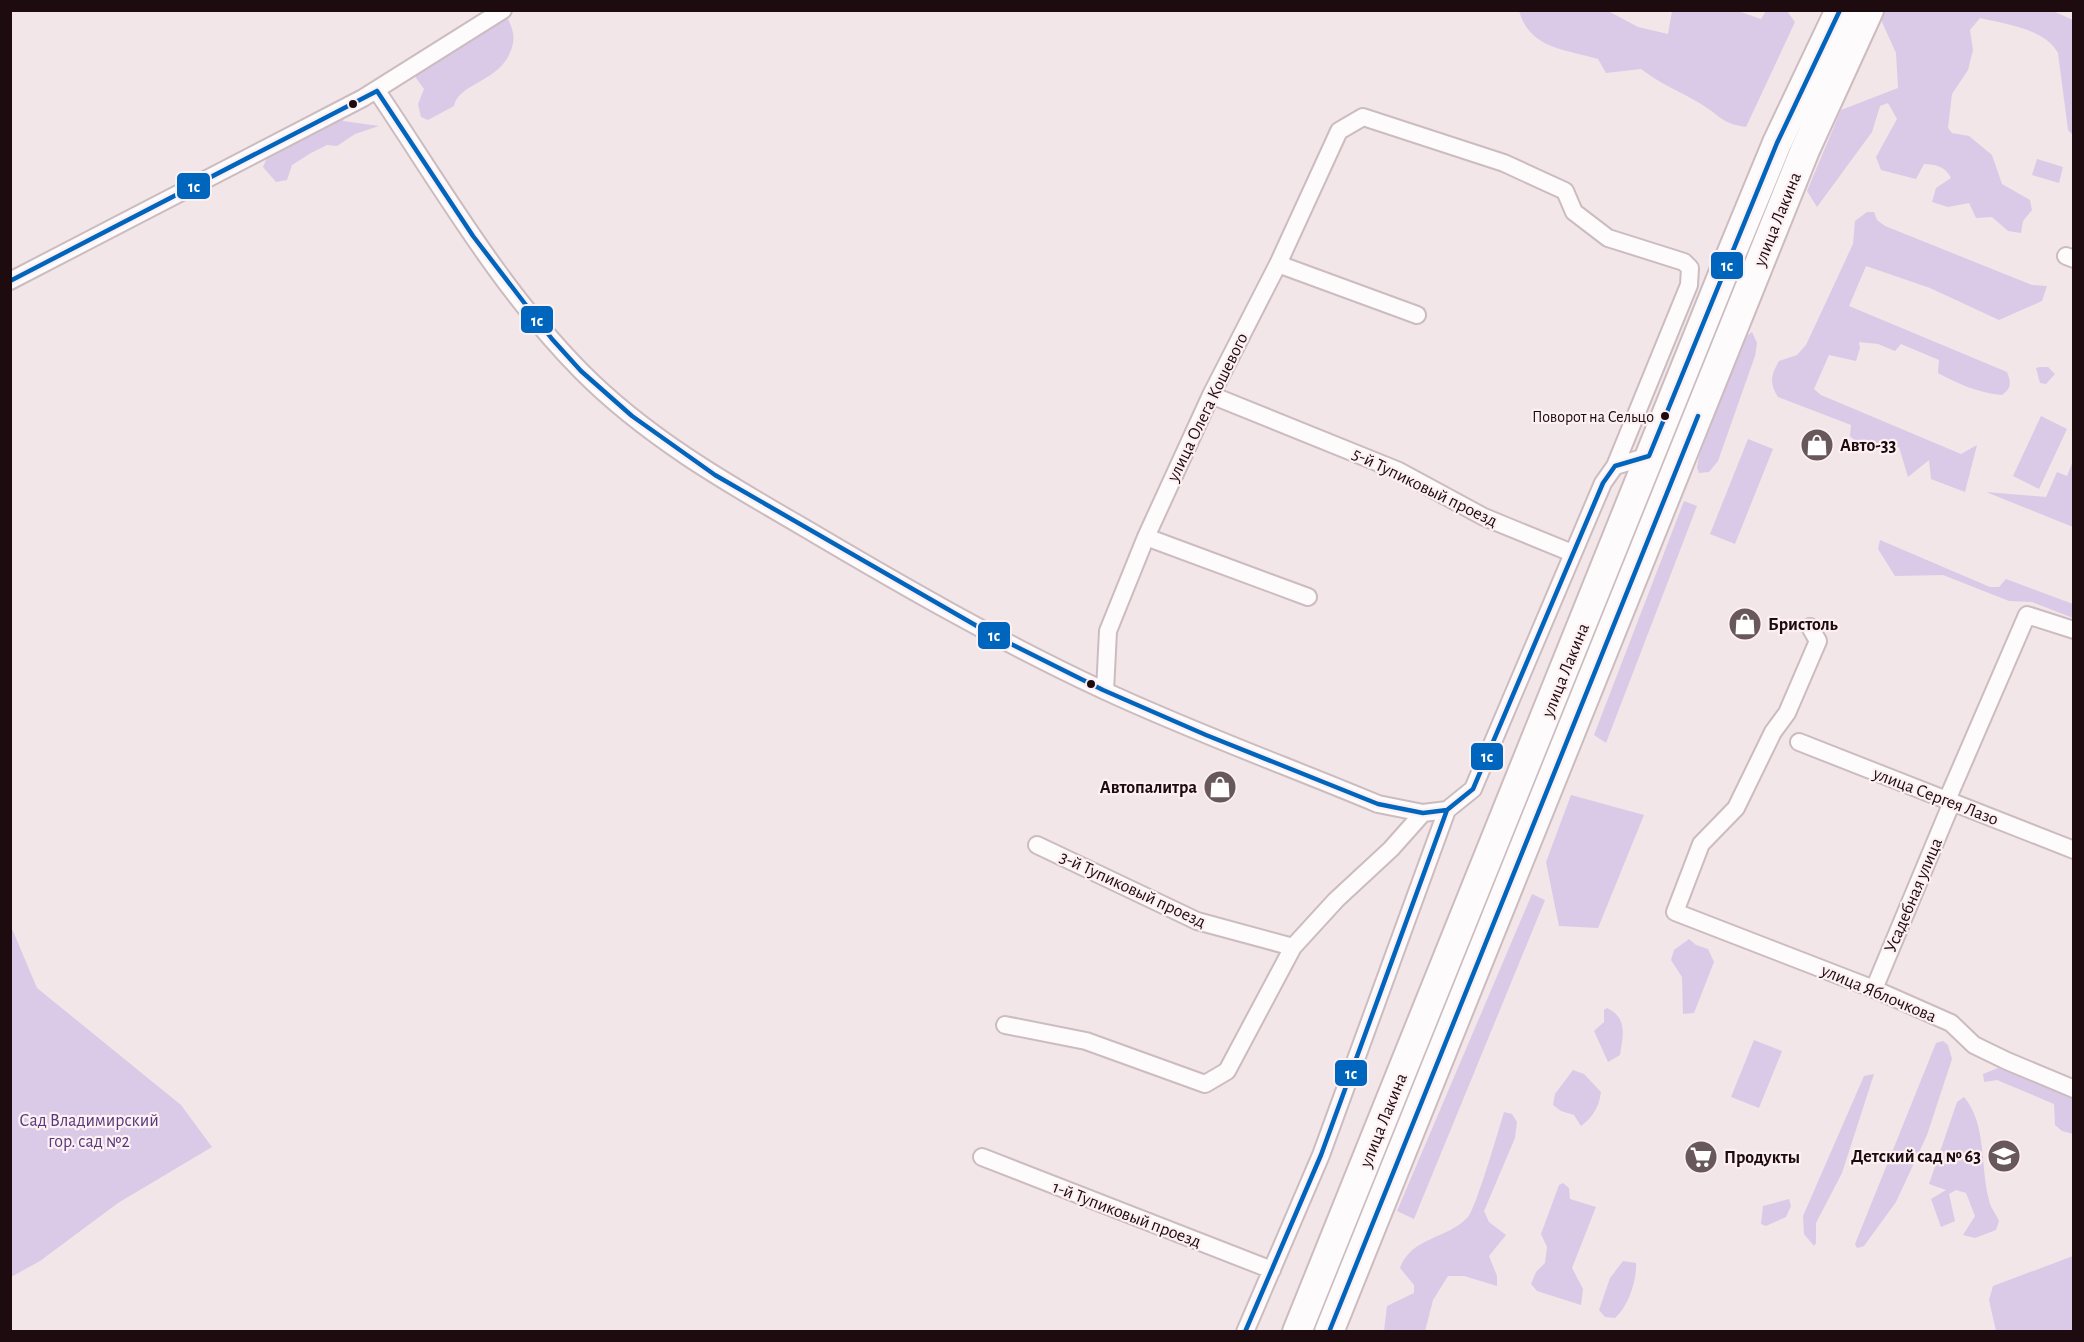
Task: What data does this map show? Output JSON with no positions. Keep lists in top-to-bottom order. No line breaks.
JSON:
{"streets":{"highway":["улица Лакина"],"street":["улица Олега Кошевого","5-й Тупиковый проезд","улица Сергея Лазо","3-й Тупиковый проезд","Усадебная улица","улица Яблочкова","1-й Тупиковый проезд"]},"crossings":[["улица Олега Кошевого","5-й Тупиковый проезд"],["улица Сергея Лазо","Усадебная улица"],["Усадебная улица","улица Яблочкова"]],"parks":["Сад Владимирский гор. сад №2"],"places":{"other":["Поворот на Сельцо"],"shop":["Авто-33","Бристоль","Автопалитра"],"school or university":["Детский сад № 63"],"supermarket":["Продукты"]},"lines":["transit line 1с"]}
